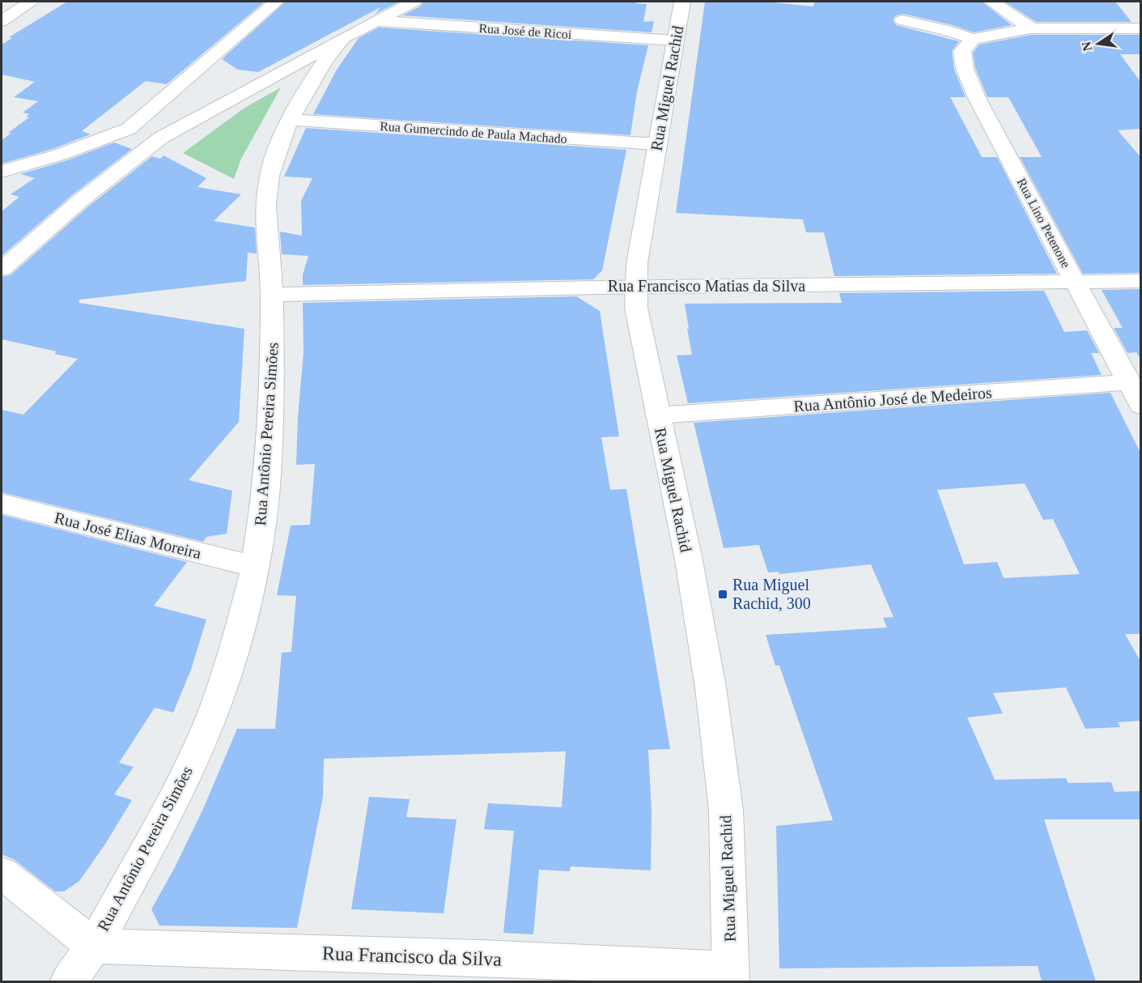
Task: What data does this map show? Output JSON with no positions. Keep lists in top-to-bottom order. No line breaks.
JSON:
{"streets":{"street":["Rua José de Ricoi","Rua Miguel Rachid","Rua Gumercindo de Paula Machado","Rua Lino Petenone","Rua Francisco Matias da Silva","Rua Antônio José de Medeiros","Rua Antônio Pereira Simões","Rua José Elias Moreira","Rua Francisco da Silva"]},"crossings":[["Rua José de Ricoi","Rua Miguel Rachid"],["Rua José de Ricoi","Rua Antônio Pereira Simões"],["Rua Miguel Rachid","Rua Gumercindo de Paula Machado"],["Rua Miguel Rachid","Rua Francisco Matias da Silva"],["Rua Miguel Rachid","Rua Antônio José de Medeiros"],["Rua Miguel Rachid","Rua Francisco da Silva"],["Rua Gumercindo de Paula Machado","Rua Antônio Pereira Simões"],["Rua Lino Petenone","Rua Francisco Matias da Silva"],["Rua Lino Petenone","Rua Antônio José de Medeiros"],["Rua Francisco Matias da Silva","Rua Antônio Pereira Simões"],["Rua Antônio Pereira Simões","Rua José Elias Moreira"],["Rua Antônio Pereira Simões","Rua Francisco da Silva"]],"places":{"transit":["Rua Miguel Rachid, 300"]},"north":"left"}
